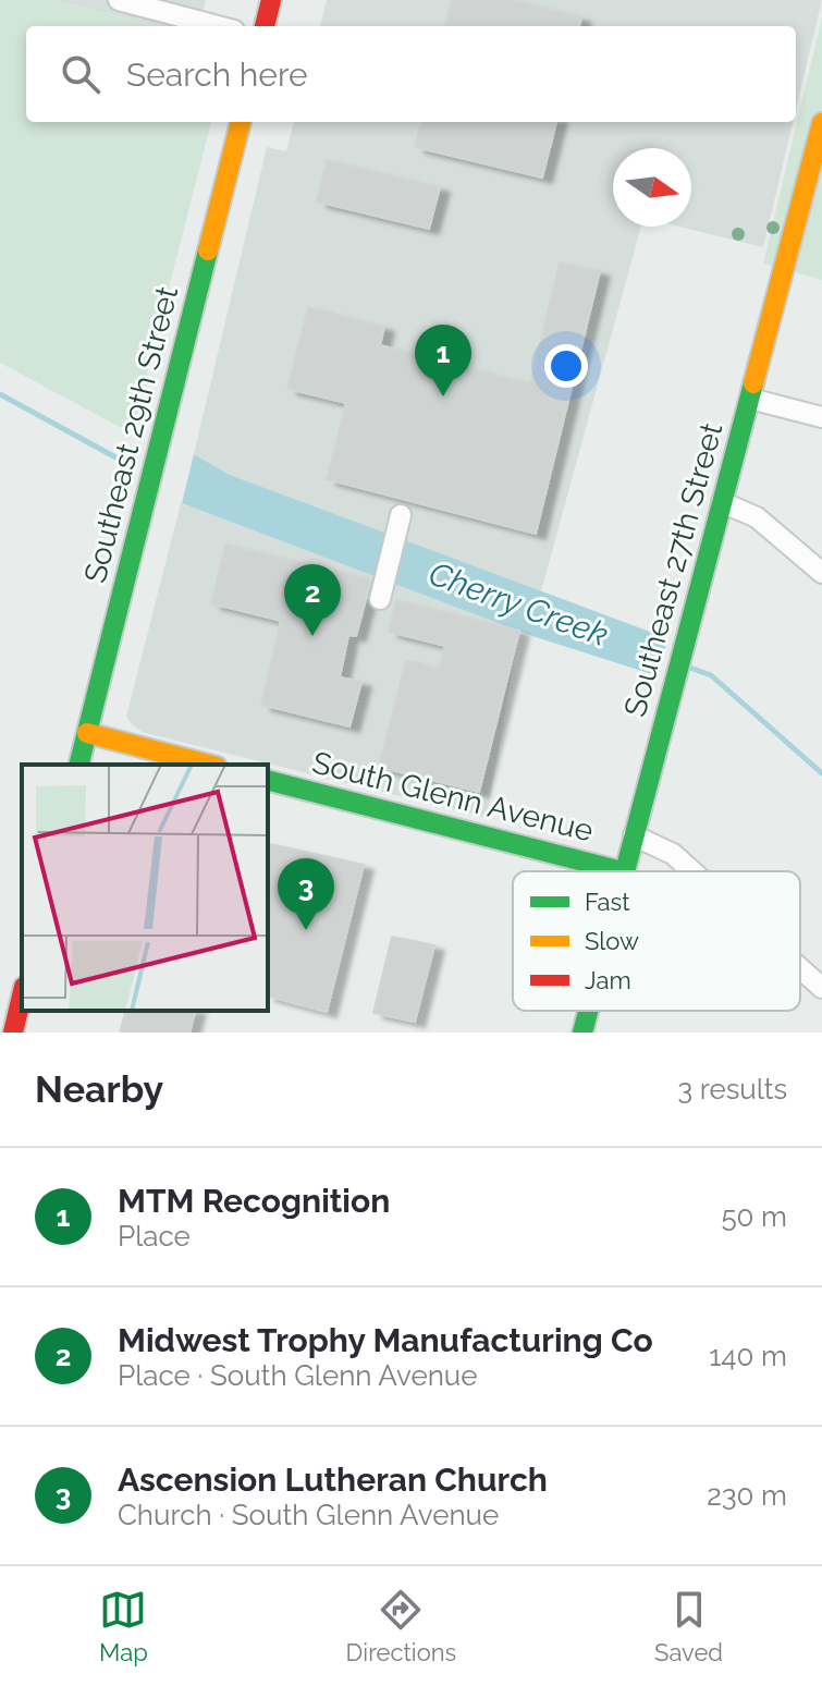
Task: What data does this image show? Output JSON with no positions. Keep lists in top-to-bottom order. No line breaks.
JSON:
{"streets":{"street":["Southeast 29th Street","Southeast 27th Street","South Glenn Avenue"]},"water":["Cherry Creek"],"legend":["Fast","Slow","Jam"],"north":"right","page":{"search":"Search here","pins":["1","2","3"],"heading":["Nearby","3 results"],"list":[{"mark":"1","name":"MTM Recognition","note":"Place","value":"50 m"},{"mark":"2","name":"Midwest Trophy Manufacturing Co","note":"Place · South Glenn Avenue","value":"140 m"},{"mark":"3","name":"Ascension Lutheran Church","note":"Church · South Glenn Avenue","value":"230 m"}],"nav":["Map","Directions","Saved"]}}
